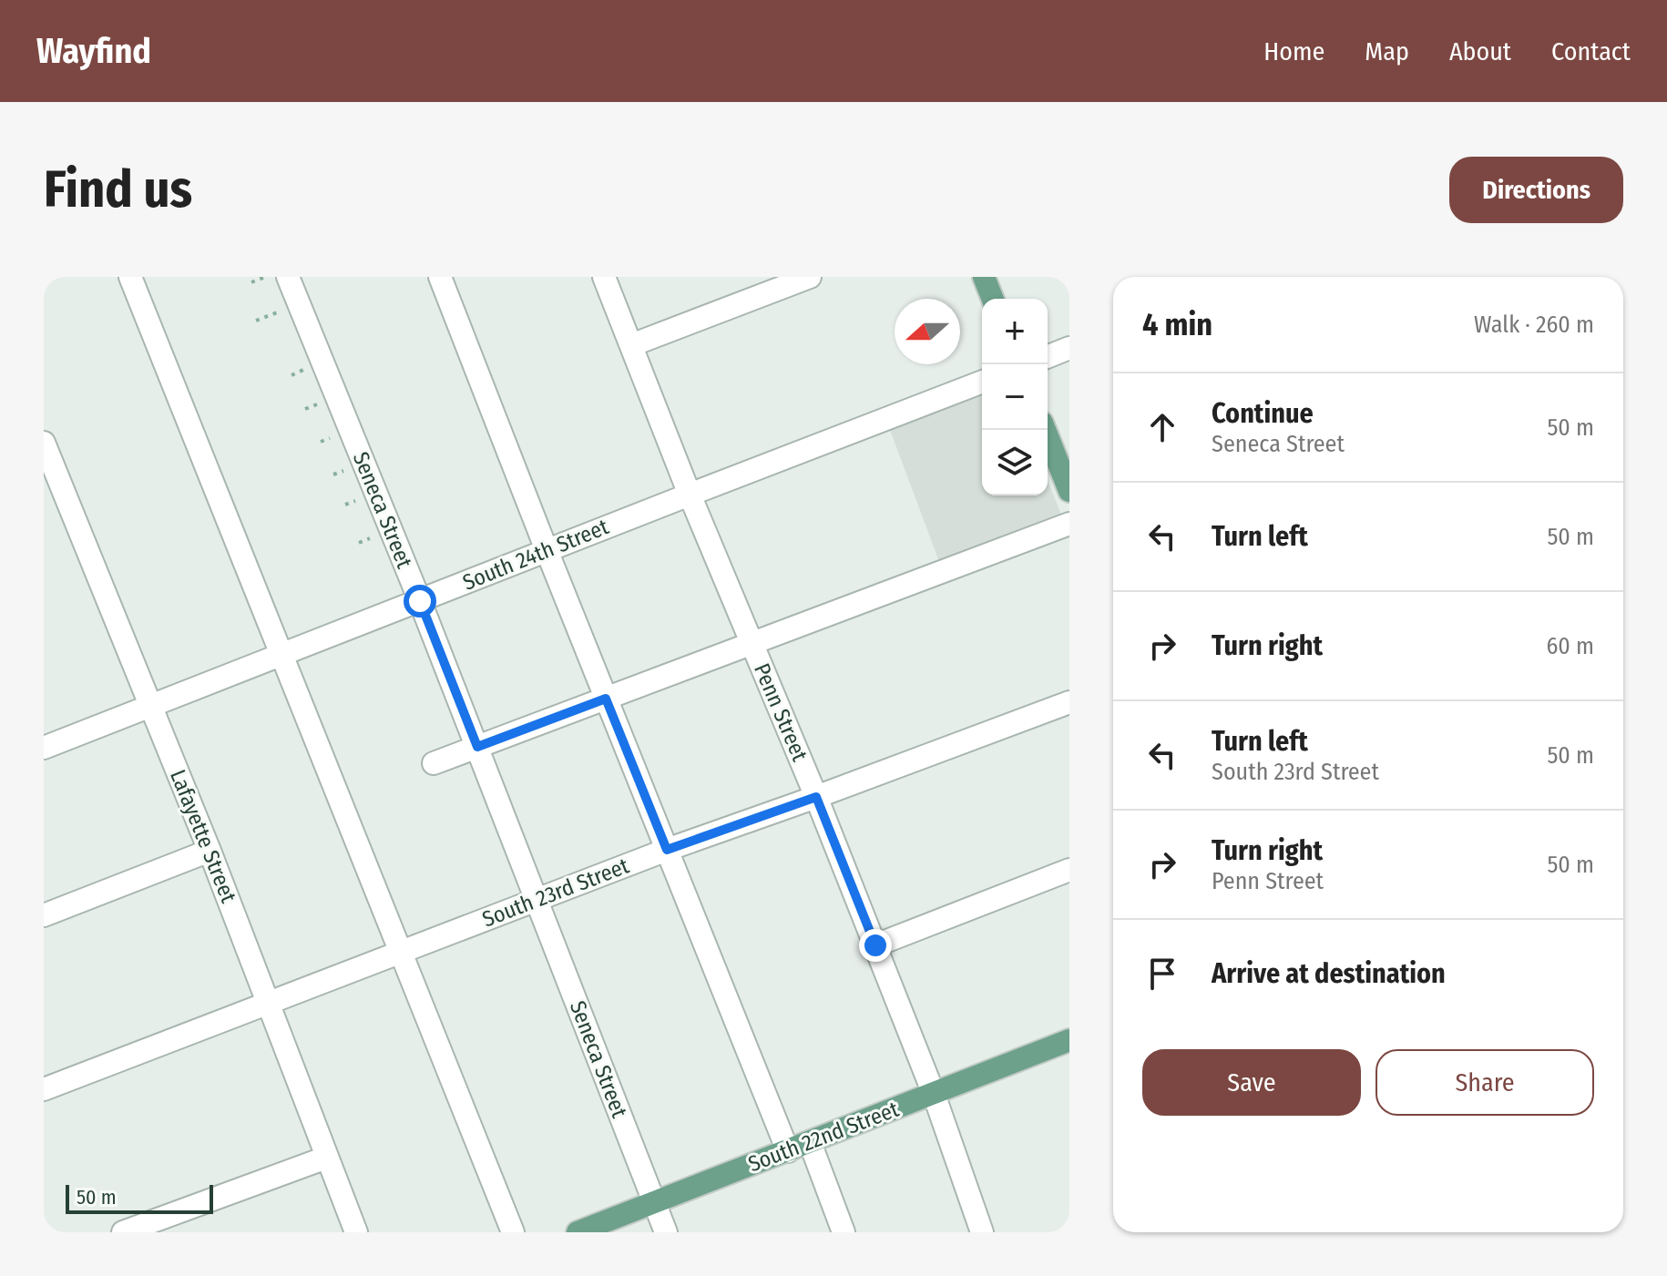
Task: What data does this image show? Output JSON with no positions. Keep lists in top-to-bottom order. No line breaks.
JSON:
{"streets":{"main road":["South 22nd Street"],"street":["Seneca Street","South 24th Street","Penn Street","Lafayette Street","South 23rd Street"]},"crossings":[["Seneca Street","South 24th Street"],["Seneca Street","South 23rd Street"],["Seneca Street","South 22nd Street"],["South 24th Street","Penn Street"],["South 24th Street","Lafayette Street"],["Penn Street","South 23rd Street"],["Penn Street","South 22nd Street"],["Lafayette Street","South 23rd Street"]],"scale_bar":"50 m","north":"left","page":{"header":"Wayfind","nav":["Home","Map","About","Contact"],"buttons":["Directions",["Save","Share"]],"title":"Find us","heading":["4 min","Walk · 260 m"],"map_buttons":["+","−"],"list":[["Continue","Seneca Street","50 m"],["Turn left","50 m"],["Turn right","60 m"],["Turn left","South 23rd Street","50 m"],["Turn right","Penn Street","50 m"],"Arrive at destination"],"scale":"50 m"}}
